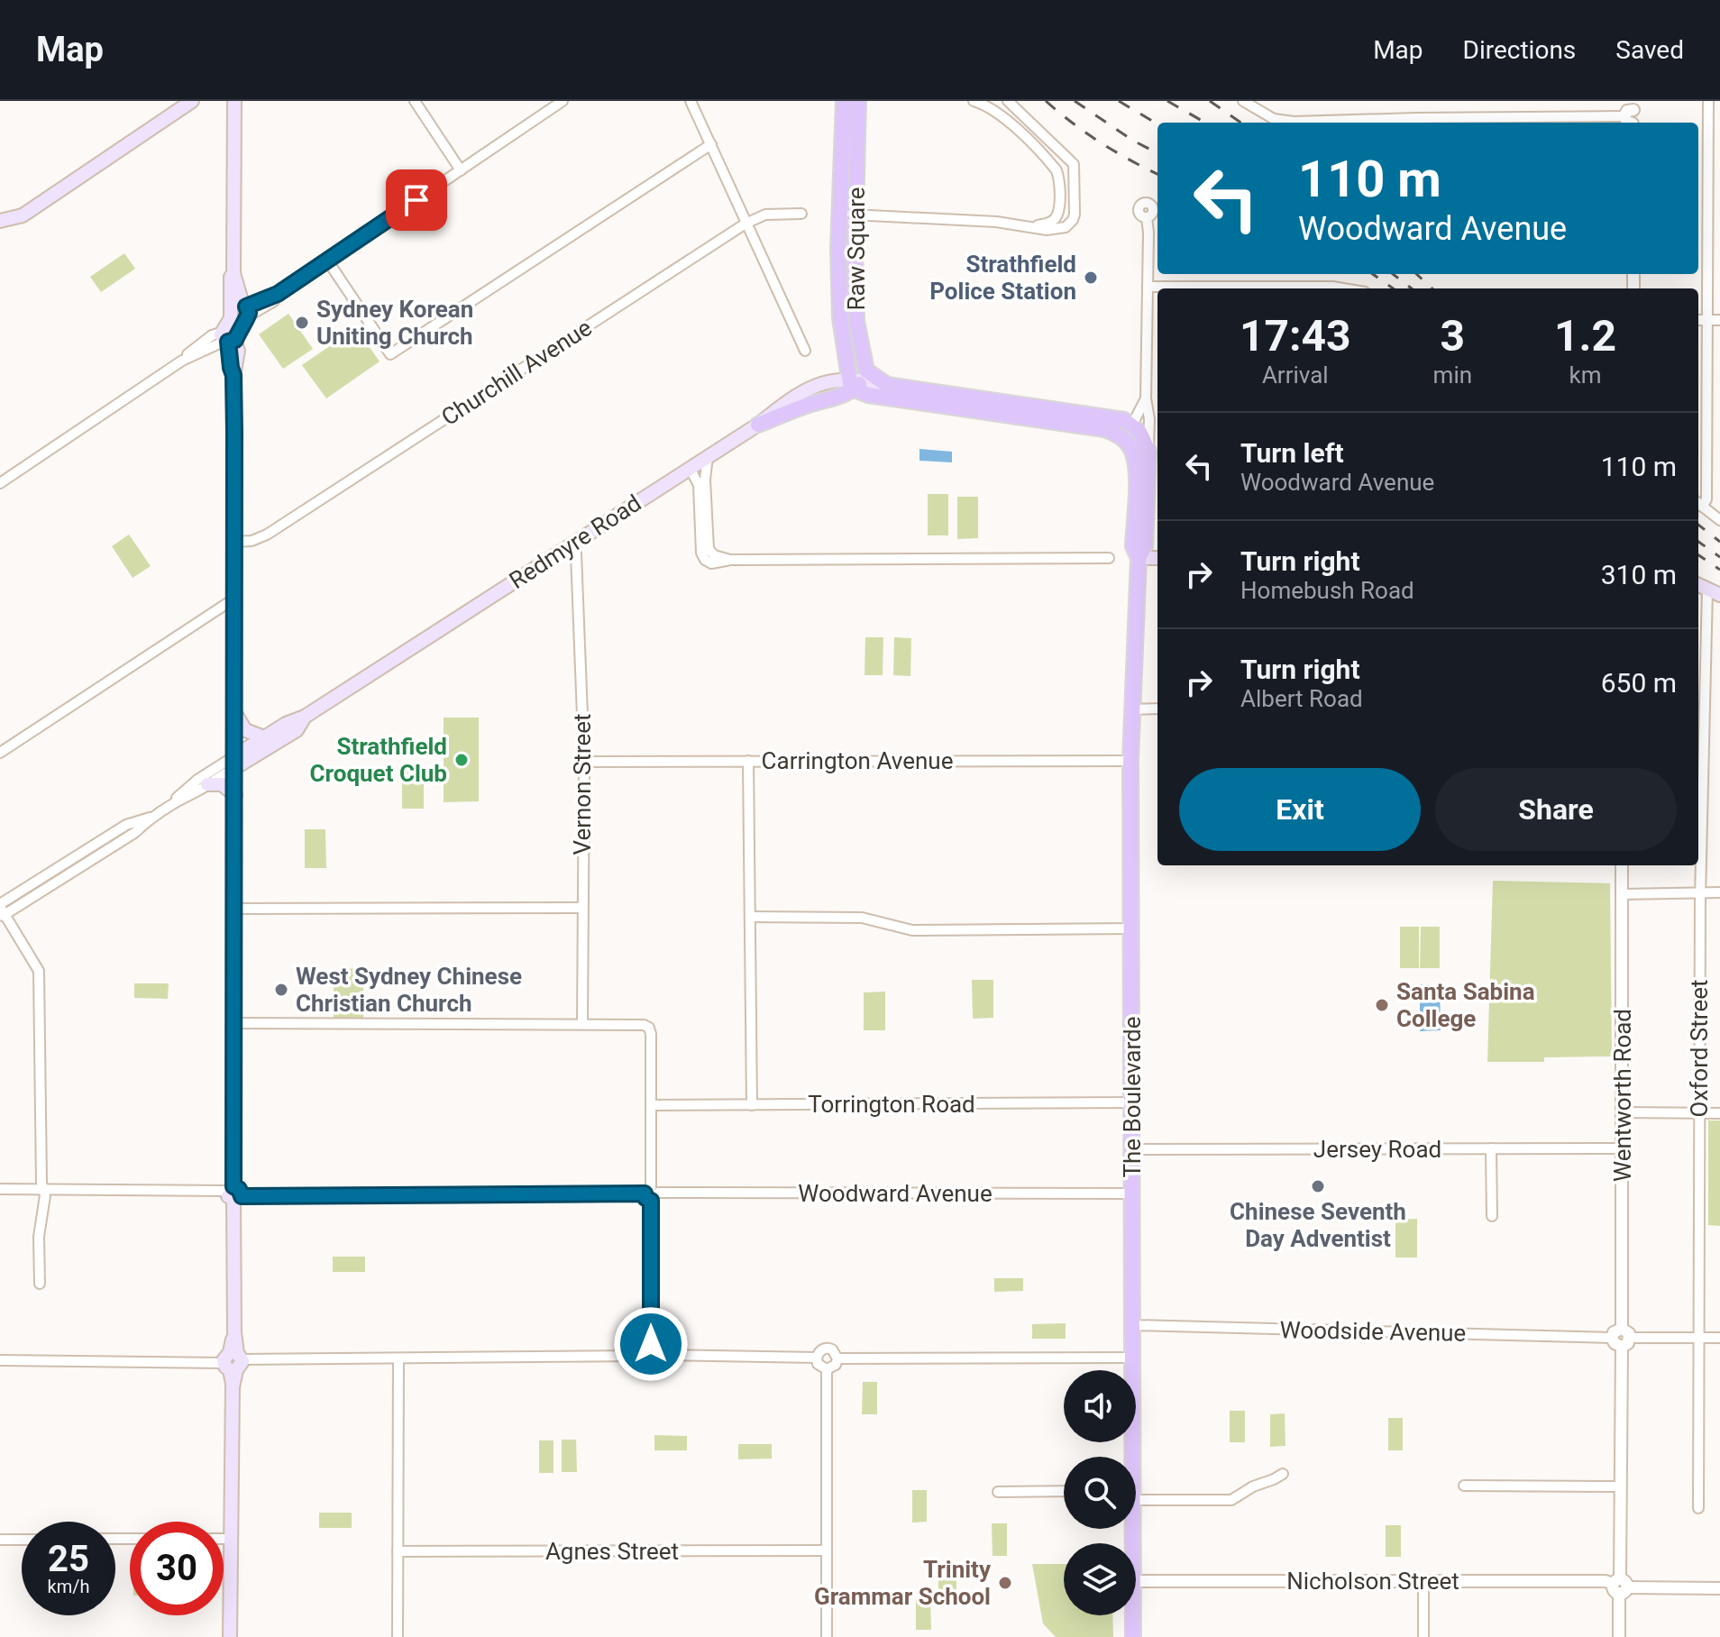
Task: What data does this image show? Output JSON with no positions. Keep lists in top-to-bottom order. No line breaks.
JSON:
{"streets":{"main road":["Raw Square","Redmyre Road","The Boulevarde"],"street":["Churchill Avenue","Carrington Avenue","Vernon Street","Oxford Street","Wentworth Road","Torrington Road","Jersey Road","Woodward Avenue","Woodside Avenue","Agnes Street","Nicholson Street"]},"crossings":[["Raw Square","Redmyre Road"],["Redmyre Road","Vernon Street"],["Redmyre Road","The Boulevarde"],["Carrington Avenue","Vernon Street"],["Carrington Avenue","The Boulevarde"],["Wentworth Road","Jersey Road"],["Wentworth Road","Nicholson Street"],["The Boulevarde","Torrington Road"],["The Boulevarde","Jersey Road"],["The Boulevarde","Woodward Avenue"],["The Boulevarde","Woodside Avenue"]],"places":["Strathfield Police Station","Sydney Korean Uniting Church","Strathfield Croquet Club","West Sydney Chinese Christian Church","Santa Sabina College","Chinese Seventh Day Adventist","Trinity Grammar School"],"page":{"header":"Map","nav":["Map","Directions","Saved"],"turn":["110 m","Woodward Avenue"],"eta":["17:43","Arrival","3","min","1.2","km"],"list":[{"name":"Turn left","note":"Woodward Avenue","value":"110 m"},{"name":"Turn right","note":"Homebush Road","value":"310 m"},{"name":"Turn right","note":"Albert Road","value":"650 m"}],"buttons":["Exit","Share"],"speed":"25 km/h","limit":"30"}}
